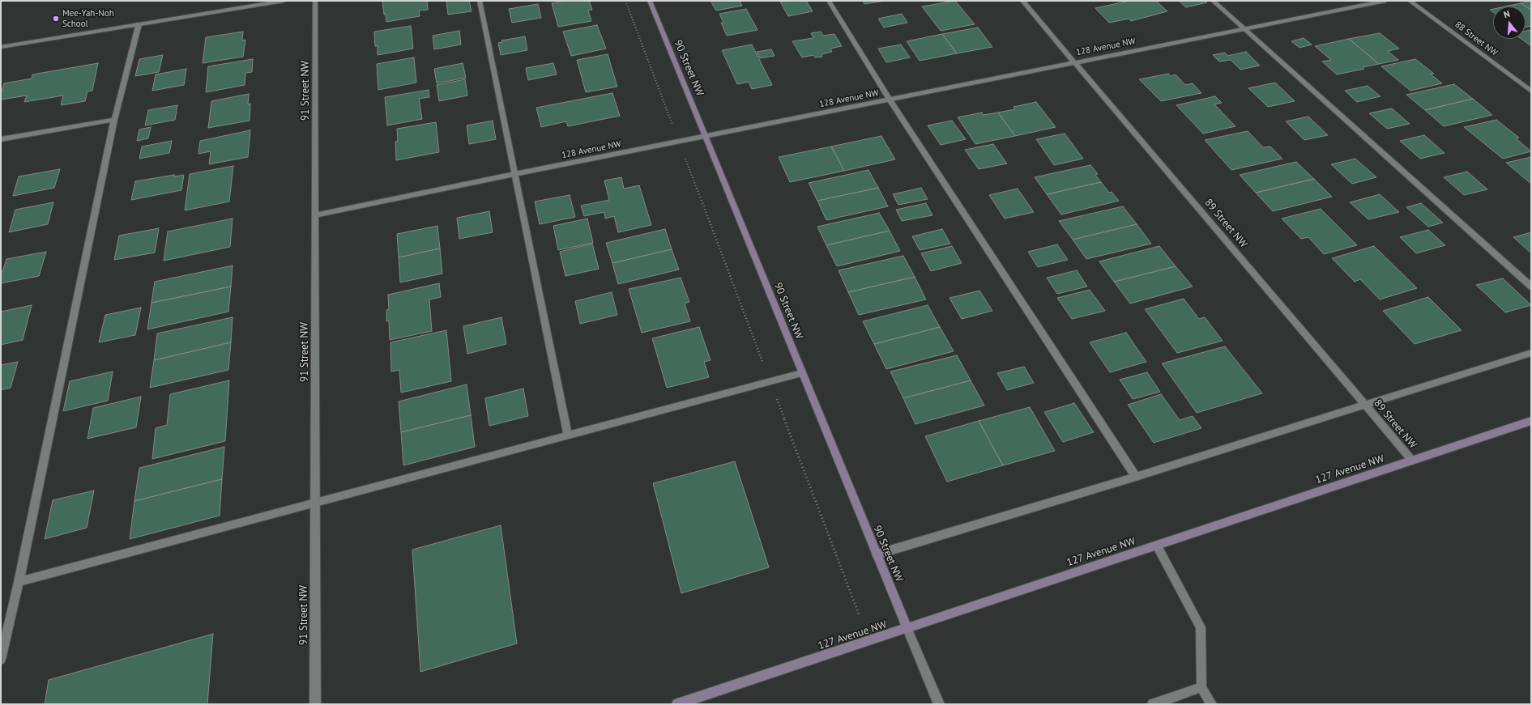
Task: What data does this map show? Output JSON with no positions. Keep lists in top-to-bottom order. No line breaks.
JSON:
{"streets":{"street":["88 Street NW","128 Avenue NW","90 Street NW","91 Street NW","89 Street NW","127 Avenue NW"]},"crossings":[["128 Avenue NW","90 Street NW"],["128 Avenue NW","91 Street NW"],["128 Avenue NW","89 Street NW"],["90 Street NW","127 Avenue NW"],["89 Street NW","127 Avenue NW"]],"places":["Mee-Yah-Noh School"],"north":"top"}
